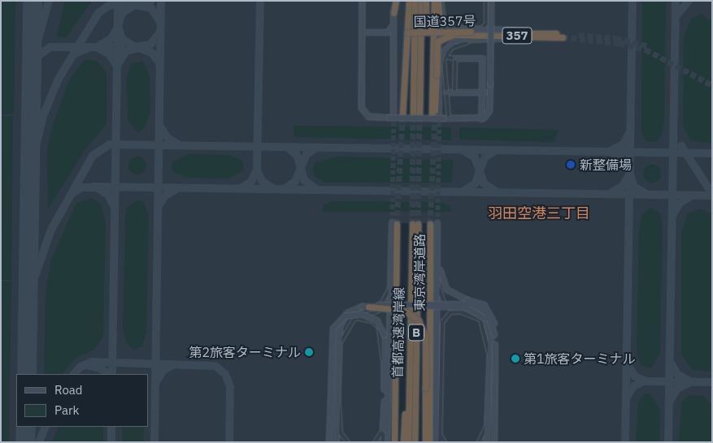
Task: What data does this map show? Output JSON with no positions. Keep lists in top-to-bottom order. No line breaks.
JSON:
{"streets":{"highway":["国道357号","357","東京湾岸道路","首都高速湾岸線","B"]},"districts":["羽田空港三丁目"],"places":["新整備場","第2旅客ターミナル","第1旅客ターミナル"],"legend":["Road","Park"]}
